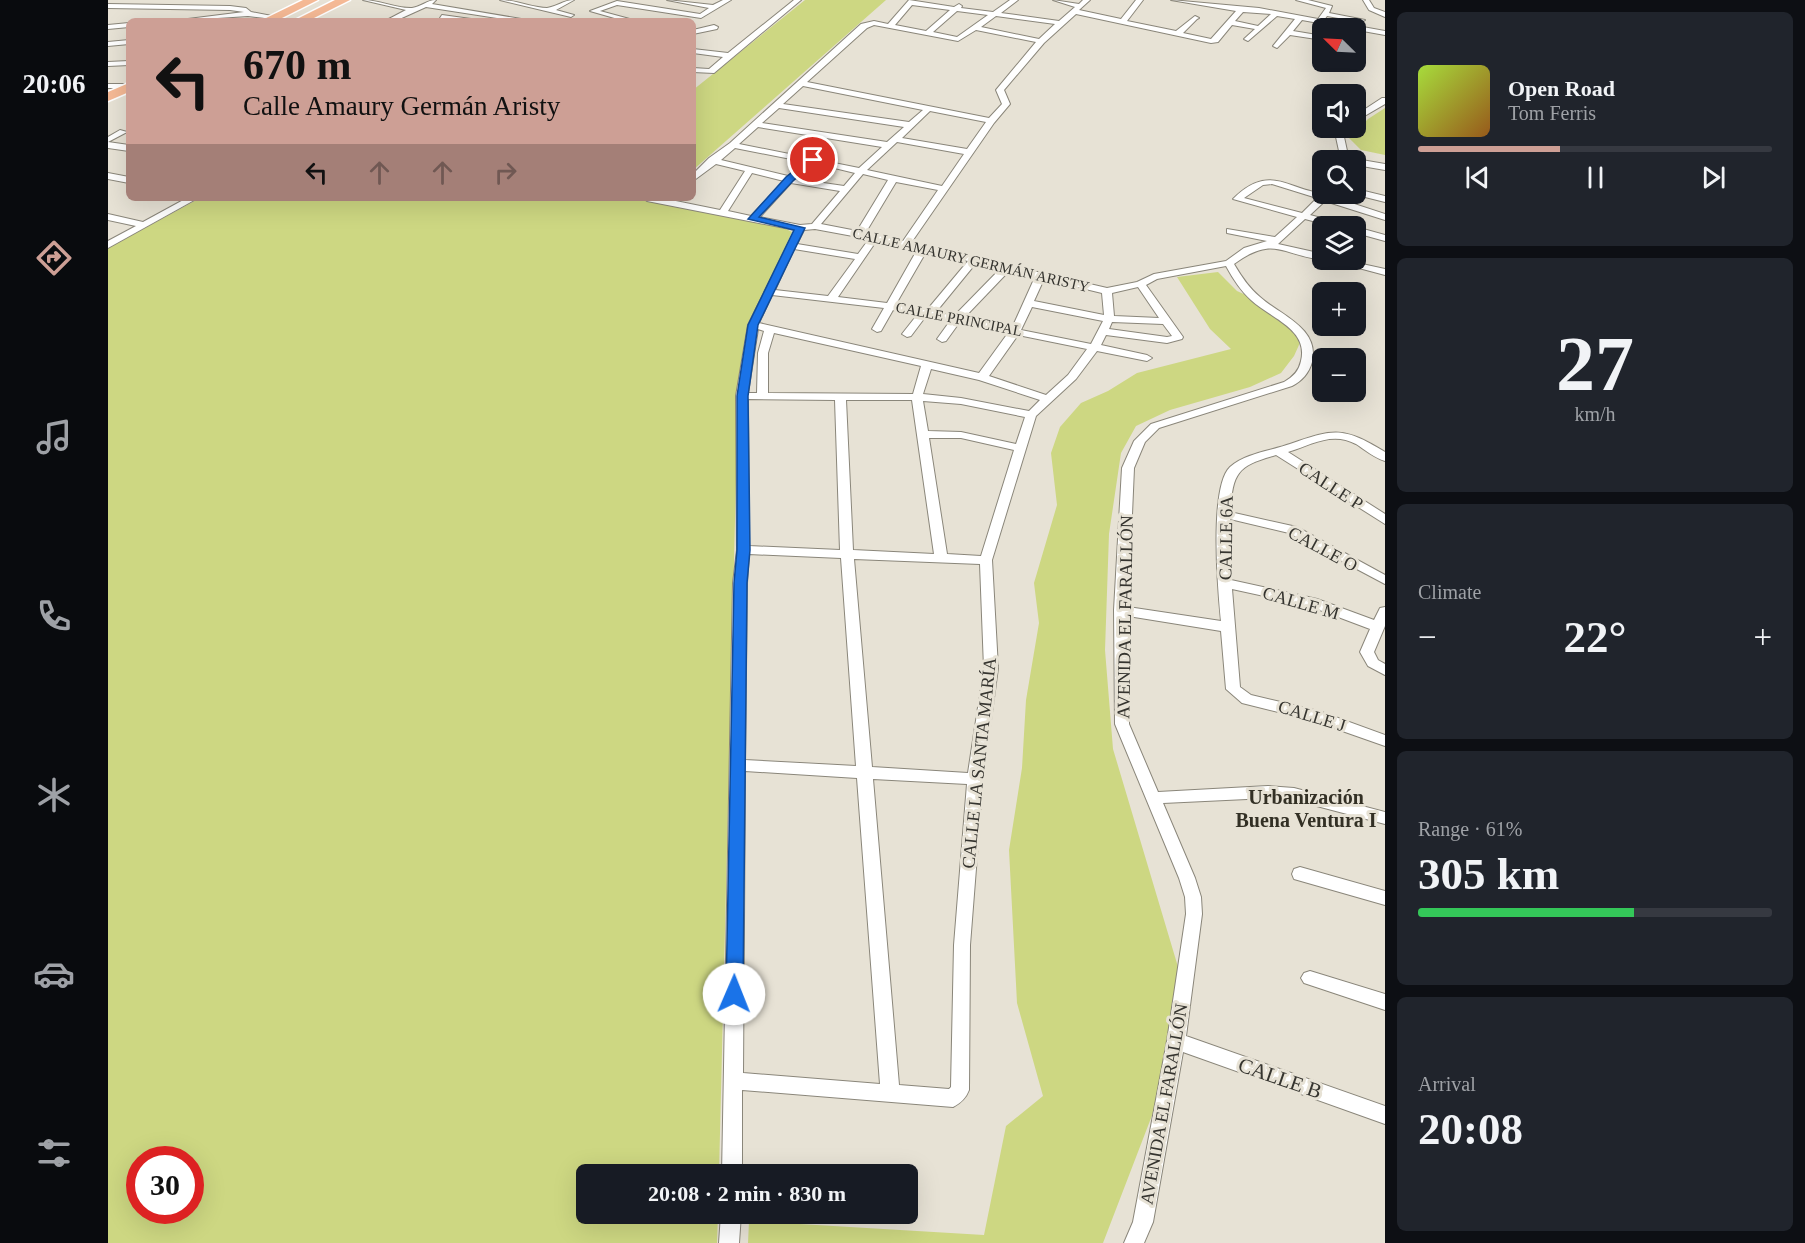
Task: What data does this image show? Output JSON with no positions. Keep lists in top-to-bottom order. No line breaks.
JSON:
{"streets":{"street":["CALLE AMAURY GERMÁN ARISTY","CALLE PRINCIPAL","CALLE P","CALLE 6A","CALLE O","CALLE M","AVENIDA EL FARALLÓN","CALLE J","CALLE LA SANTA MARÍA","CALLE B"]},"crossings":[["CALLE AMAURY GERMÁN ARISTY","AVENIDA EL FARALLÓN"],["CALLE PRINCIPAL","CALLE LA SANTA MARÍA"],["CALLE P","CALLE 6A"],["CALLE 6A","CALLE O"],["CALLE 6A","CALLE M"],["CALLE 6A","CALLE J"],["AVENIDA EL FARALLÓN","CALLE B"]],"districts":["Urbanización Buena Ventura I"],"north":"top left","page":{"tabs":"20:06","map_buttons":["+","−"],"turn":["670 m","Calle Amaury Germán Aristy"],"song":["Open Road","Tom Ferris"],"tile":[["27","km/h"],"Climate",["Range · 61%","305 km"],["Arrival","20:08"]],"heat":["−","22°","+"],"limit":"30","trip":"20:08 · 2 min · 830 m"}}
